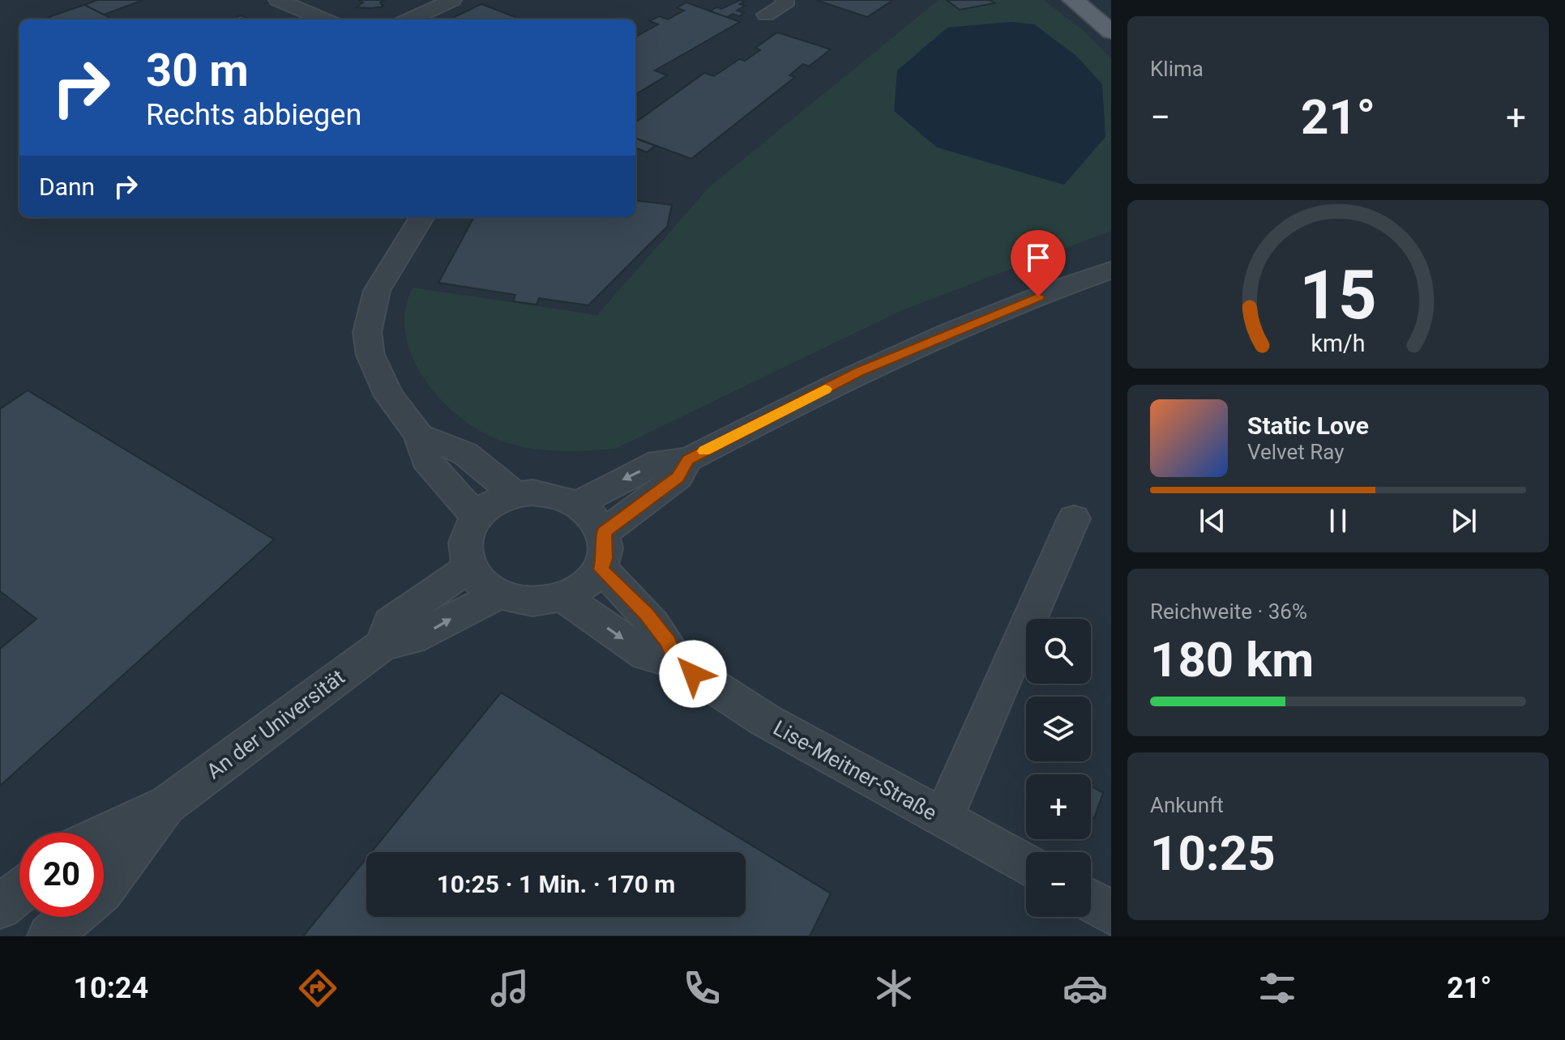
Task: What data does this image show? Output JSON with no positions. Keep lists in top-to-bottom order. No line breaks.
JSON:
{"streets":{"street":["An der Universität","Lise-Meitner-Straße"]},"page":{"tile":["Klima",["Reichweite · 36%","180 km"],["Ankunft","10:25"]],"turn":["30 m","Rechts abbiegen"],"heat":["−","21°","+"],"then":"Dann","song":["Static Love","Velvet Ray"],"map_buttons":["+","−"],"limit":"20","trip":"10:25 · 1 Min. · 170 m","tabs":["10:24","21°"],"gauge":["15","km/h"]}}
